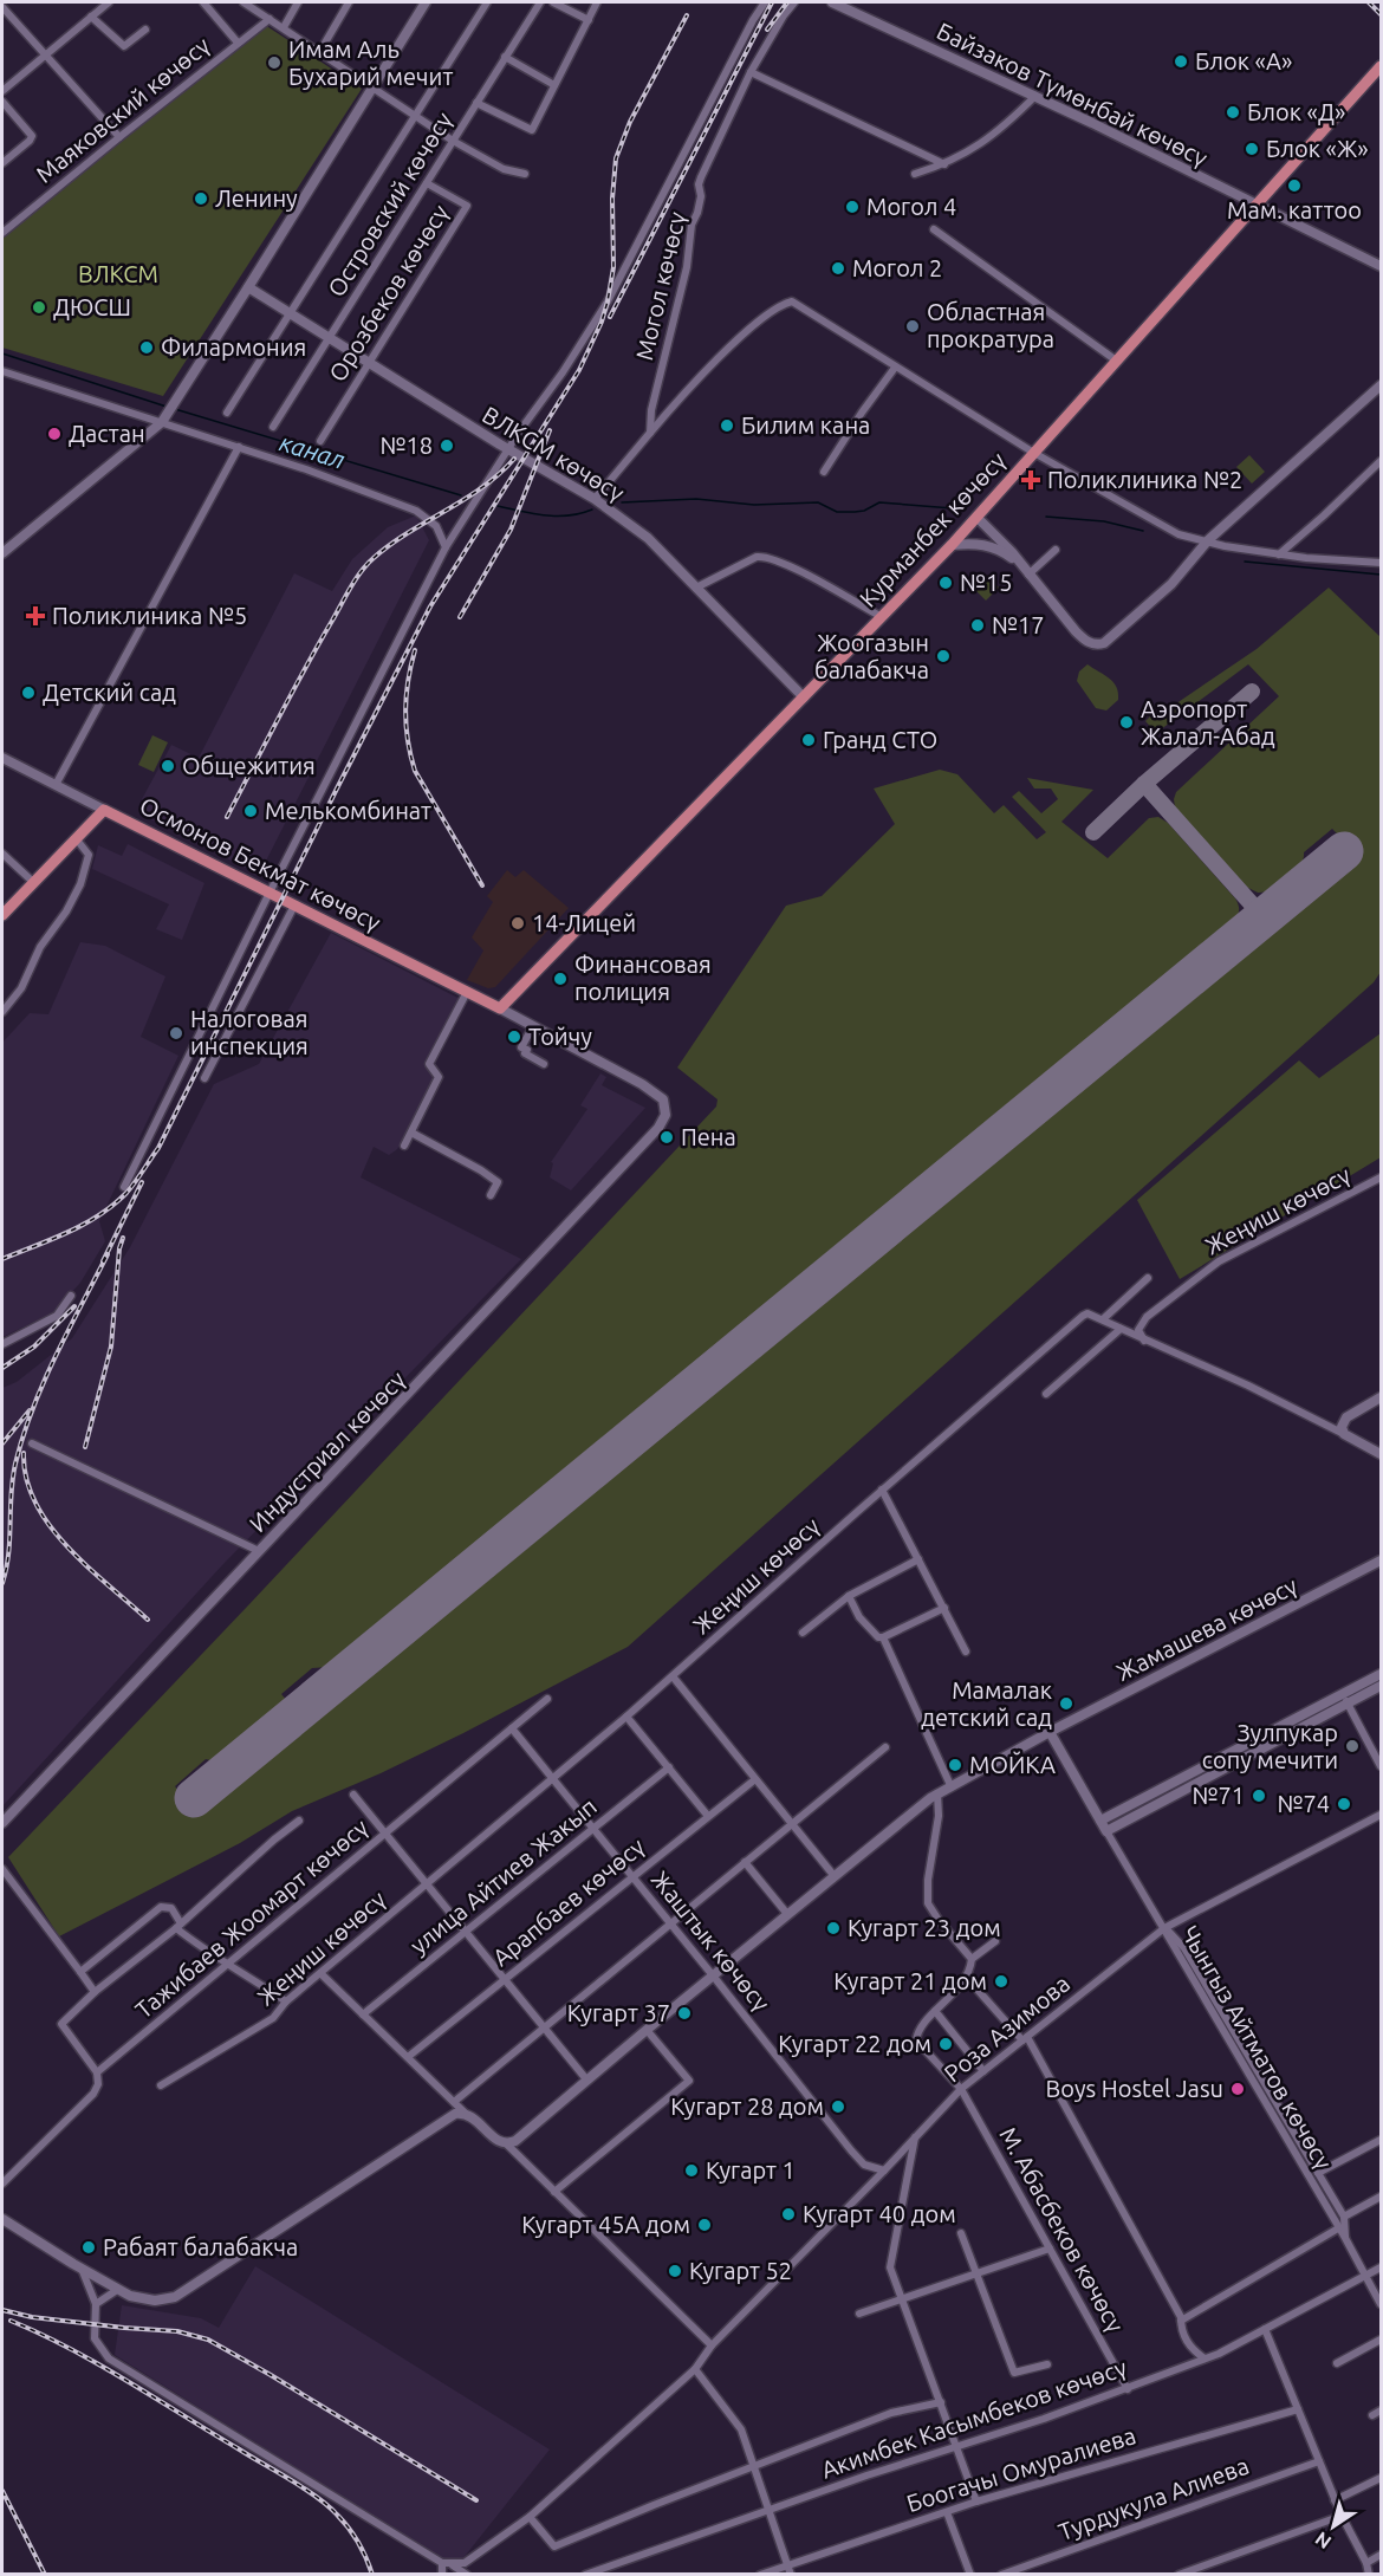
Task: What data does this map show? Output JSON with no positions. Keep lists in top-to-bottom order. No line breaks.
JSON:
{"streets":{"main road":["Байзаков Түмөнбай көчөсү","ВЛКСМ көчөсү","Курманбек көчөсү","Осмонов Бекмат көчөсү","Индустриал көчөсү","Жамашева көчөсү"],"street":["Маяковский көчөсү","Островский көчөсү","Могол көчөсү","Орозбеков көчөсү","Жеңиш көчөсү","улица Айтиев Жакып","Арапбаев көчөсү","Тажибаев Жоомарт көчөсү","Жаштык көчөсү","Роза Азимова","Чынгыз Айтматов көчөсү","М. Абасбеков көчөсү","Акимбек Касымбеков көчөсү","Боогачы Омуралиева","Турдукула Алиева"]},"crossings":[["Байзаков Түмөнбай көчөсү","Курманбек көчөсү"],["Островский көчөсү","Орозбеков көчөсү"],["Островский көчөсү","ВЛКСМ көчөсү"],["Орозбеков көчөсү","ВЛКСМ көчөсү"],["ВЛКСМ көчөсү","Курманбек көчөсү"],["Курманбек көчөсү","Осмонов Бекмат көчөсү"],["Жеңиш көчөсү","Жаштык көчөсү"],["Жамашева көчөсү","Жаштык көчөсү"],["улица Айтиев Жакып","Жаштык көчөсү"],["Арапбаев көчөсү","Жаштык көчөсү"],["Тажибаев Жоомарт көчөсү","Жаштык көчөсү"],["Жаштык көчөсү","Роза Азимова"],["Роза Азимова","Чынгыз Айтматов көчөсү"],["Роза Азимова","М. Абасбеков көчөсү"],["Чынгыз Айтматов көчөсү","Акимбек Касымбеков көчөсү"],["М. Абасбеков көчөсү","Акимбек Касымбеков көчөсү"]],"water":["канал"],"parks":["ВЛКСМ"],"places":{"other":["Блок «А»","Имам Аль Бухарий мечит","Блок «Д»","Блок «Ж»","Мам. каттоо","Ленину","Могол 4","Могол 2","ДЮСШ","Областная прократура","Филармония","Билим кана","Дастан","№18","№15","№17","Жоогазын балабакча","Детский сад","Аэропорт Жалал-Абад","Гранд СТО","Общежития","Мелькомбинат","14-Лицей","Финансовая полиция","Налоговая инспекция","Тойчу","Пена","Мамалак детский сад","Зулпукар сопу мечити","МОЙКА","№71","№74","Кугарт 23 дом","Кугарт 21 дом","Кугарт 37","Кугарт 22 дом","Boys Hostel Jasu","Кугарт 28 дом","Кугарт 1","Кугарт 40 дом","Кугарт 45А дом","Рабаят балабакча","Кугарт 52"],"health":["Поликлиника №2","Поликлиника №5"]},"north":"bottom left"}
